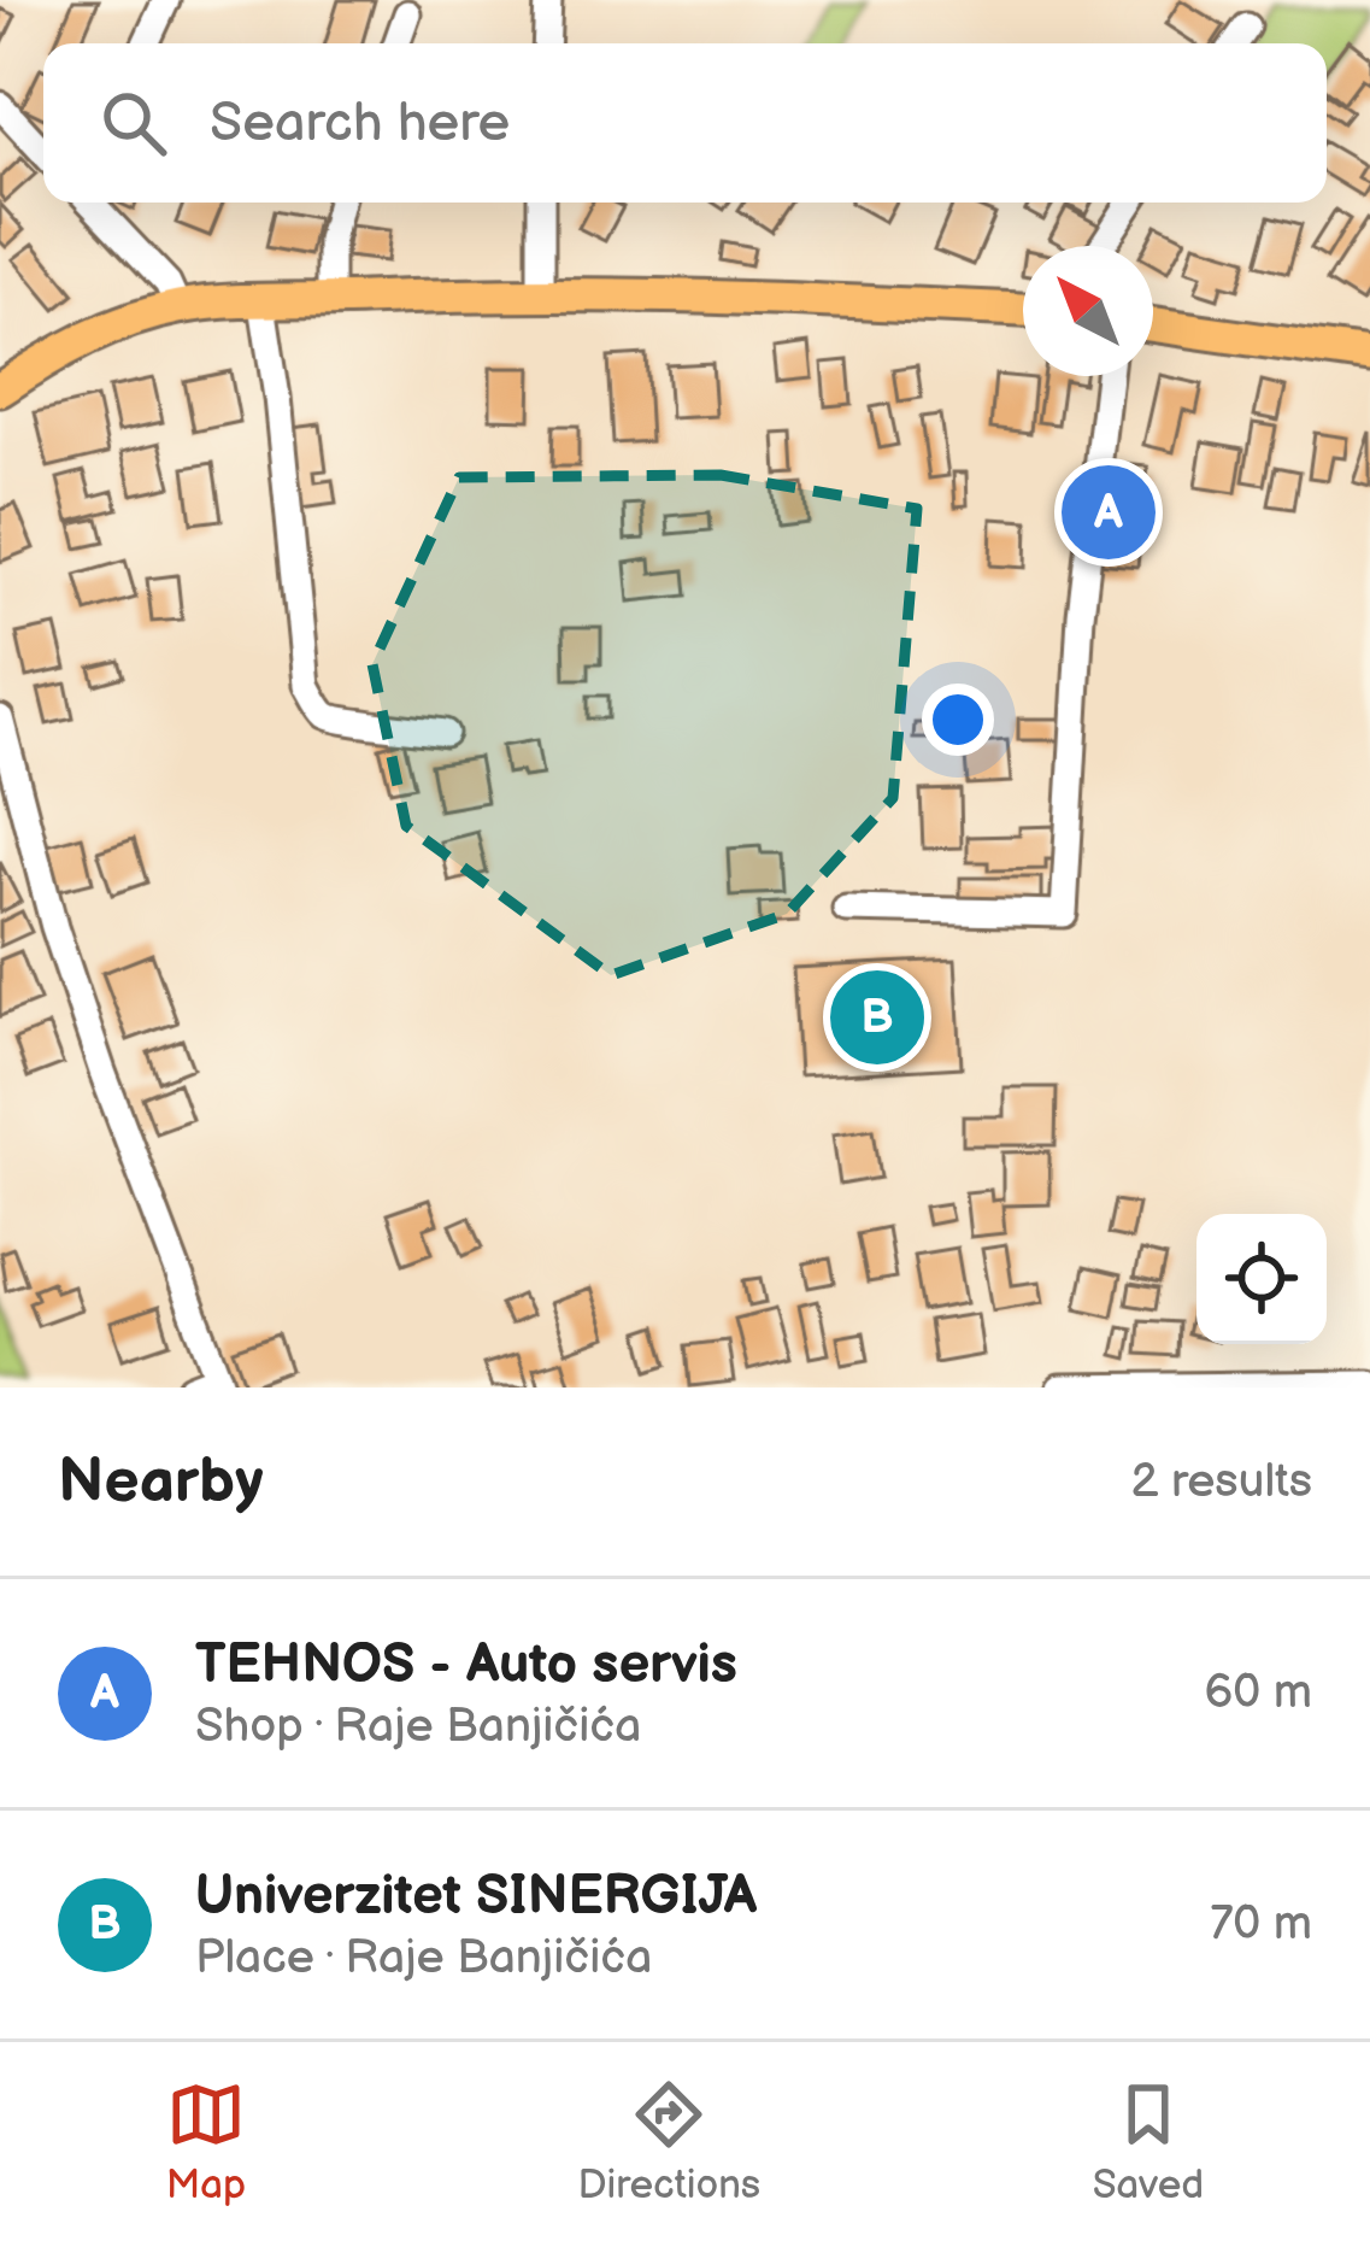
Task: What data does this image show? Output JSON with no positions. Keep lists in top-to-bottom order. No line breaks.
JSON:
{"north":"top left","page":{"search":"Search here","pins":["A","B"],"heading":["Nearby","2 results"],"list":[{"mark":"A","name":"TEHNOS - Auto servis","note":"Shop · Raje Banjičića","value":"60 m"},{"mark":"B","name":"Univerzitet SINERGIJA","note":"Place · Raje Banjičića","value":"70 m"}],"nav":["Map","Directions","Saved"]}}
